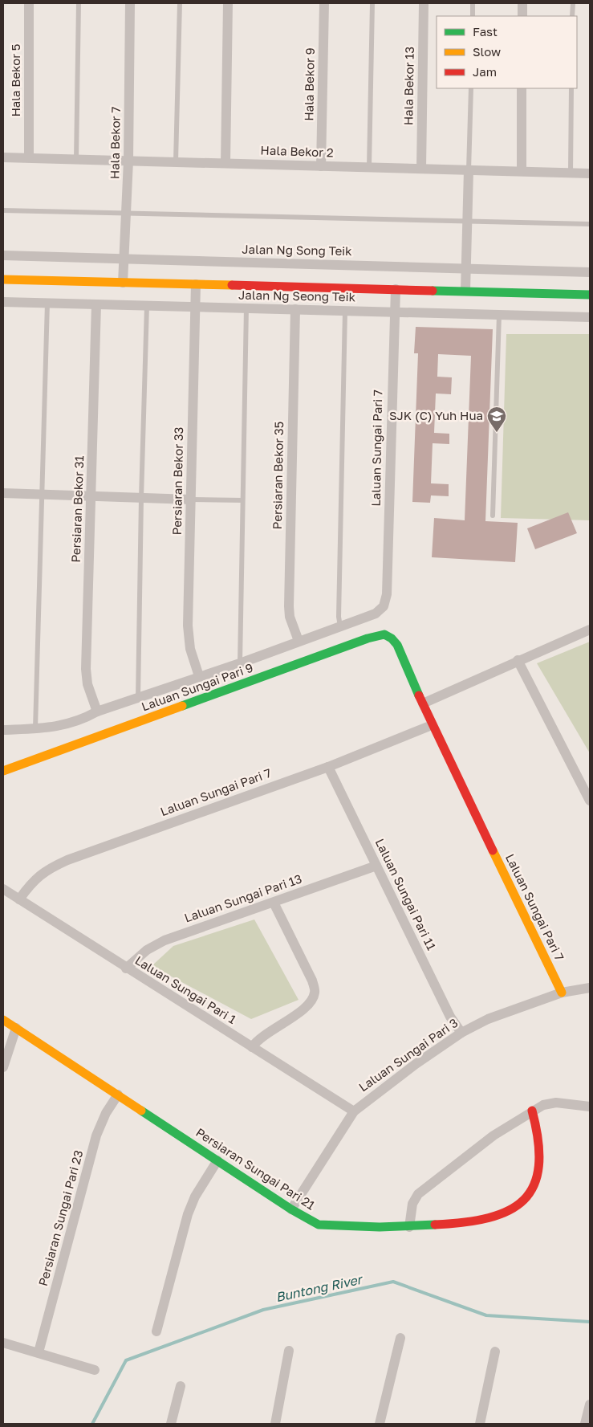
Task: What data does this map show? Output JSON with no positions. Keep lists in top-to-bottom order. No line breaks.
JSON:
{"streets":{"street":["Hala Bekor 5","Hala Bekor 9","Hala Bekor 13","Hala Bekor 7","Hala Bekor 2","Jalan Ng Song Teik","Jalan Ng Seong Teik","Laluan Sungai Pari 7","Persiaran Bekor 35","Persiaran Bekor 33","Persiaran Bekor 31","Laluan Sungai Pari 9","Laluan Sungai Pari 11","Laluan Sungai Pari 13","Laluan Sungai Pari 1","Laluan Sungai Pari 3","Persiaran Sungai Pari 21","Persiaran Sungai Pari 23"]},"crossings":[["Hala Bekor 5","Hala Bekor 2"],["Hala Bekor 9","Hala Bekor 2"],["Hala Bekor 13","Hala Bekor 2"],["Hala Bekor 7","Hala Bekor 2"],["Hala Bekor 7","Jalan Ng Song Teik"],["Hala Bekor 7","Jalan Ng Seong Teik"],["Jalan Ng Seong Teik","Laluan Sungai Pari 7"],["Jalan Ng Seong Teik","Persiaran Bekor 35"],["Jalan Ng Seong Teik","Persiaran Bekor 33"],["Jalan Ng Seong Teik","Persiaran Bekor 31"],["Laluan Sungai Pari 7","Laluan Sungai Pari 9"],["Laluan Sungai Pari 7","Laluan Sungai Pari 11"],["Laluan Sungai Pari 7","Laluan Sungai Pari 1"],["Laluan Sungai Pari 7","Laluan Sungai Pari 3"],["Laluan Sungai Pari 11","Laluan Sungai Pari 13"],["Laluan Sungai Pari 11","Laluan Sungai Pari 3"],["Laluan Sungai Pari 13","Laluan Sungai Pari 1"],["Laluan Sungai Pari 1","Laluan Sungai Pari 3"],["Laluan Sungai Pari 3","Persiaran Sungai Pari 21"],["Persiaran Sungai Pari 21","Persiaran Sungai Pari 23"]],"water":["Buntong River"],"places":{"school or university":["SJK (C) Yuh Hua"]},"legend":["Fast","Slow","Jam"]}
